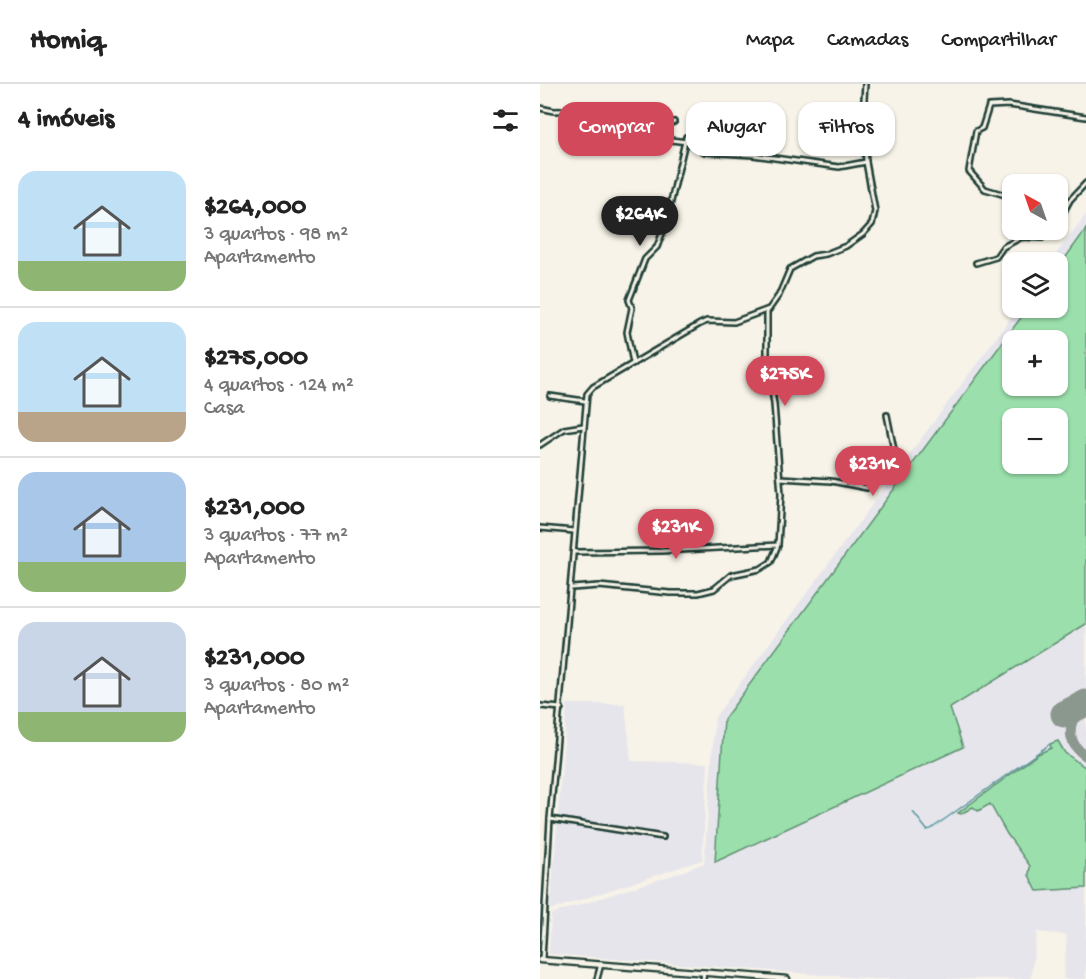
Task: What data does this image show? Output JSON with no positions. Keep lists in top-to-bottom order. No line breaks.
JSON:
{"north":"top left","page":{"header":"Homiq","nav":["Mapa","Camadas","Compartilhar"],"heading":"4 imóveis","chip":["Comprar","Alugar","Filtros"],"list":[{"name":"$264,000","note":"3 quartos · 98 m² · Apartamento"},{"name":"$275,000","note":"4 quartos · 124 m² · Casa"},{"name":"$231,000","note":"3 quartos · 77 m² · Apartamento"},{"name":"$231,000","note":"3 quartos · 80 m² · Apartamento"}],"map_buttons":["+","−"],"price":["$264K","$275K","$231K","$231K"]}}
